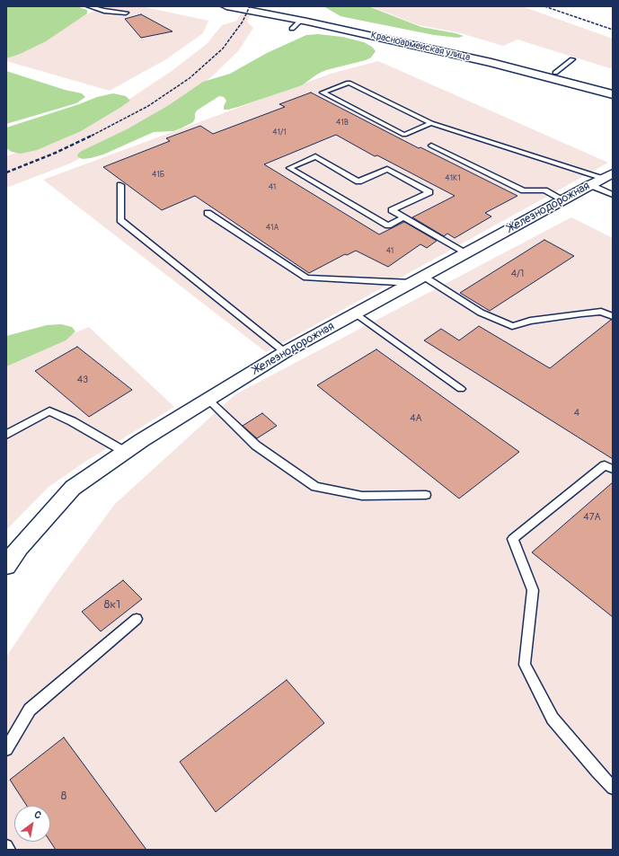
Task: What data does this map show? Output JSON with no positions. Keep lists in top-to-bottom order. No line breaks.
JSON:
{"streets":{"main road":["Красноармейская улица"],"street":["Железнодорожная"]},"house_numbers":["41В","41/1","41Б","41К1","41","41А","41","4/1","43","4","4А","47А","8к1","8"],"north":"top right"}
